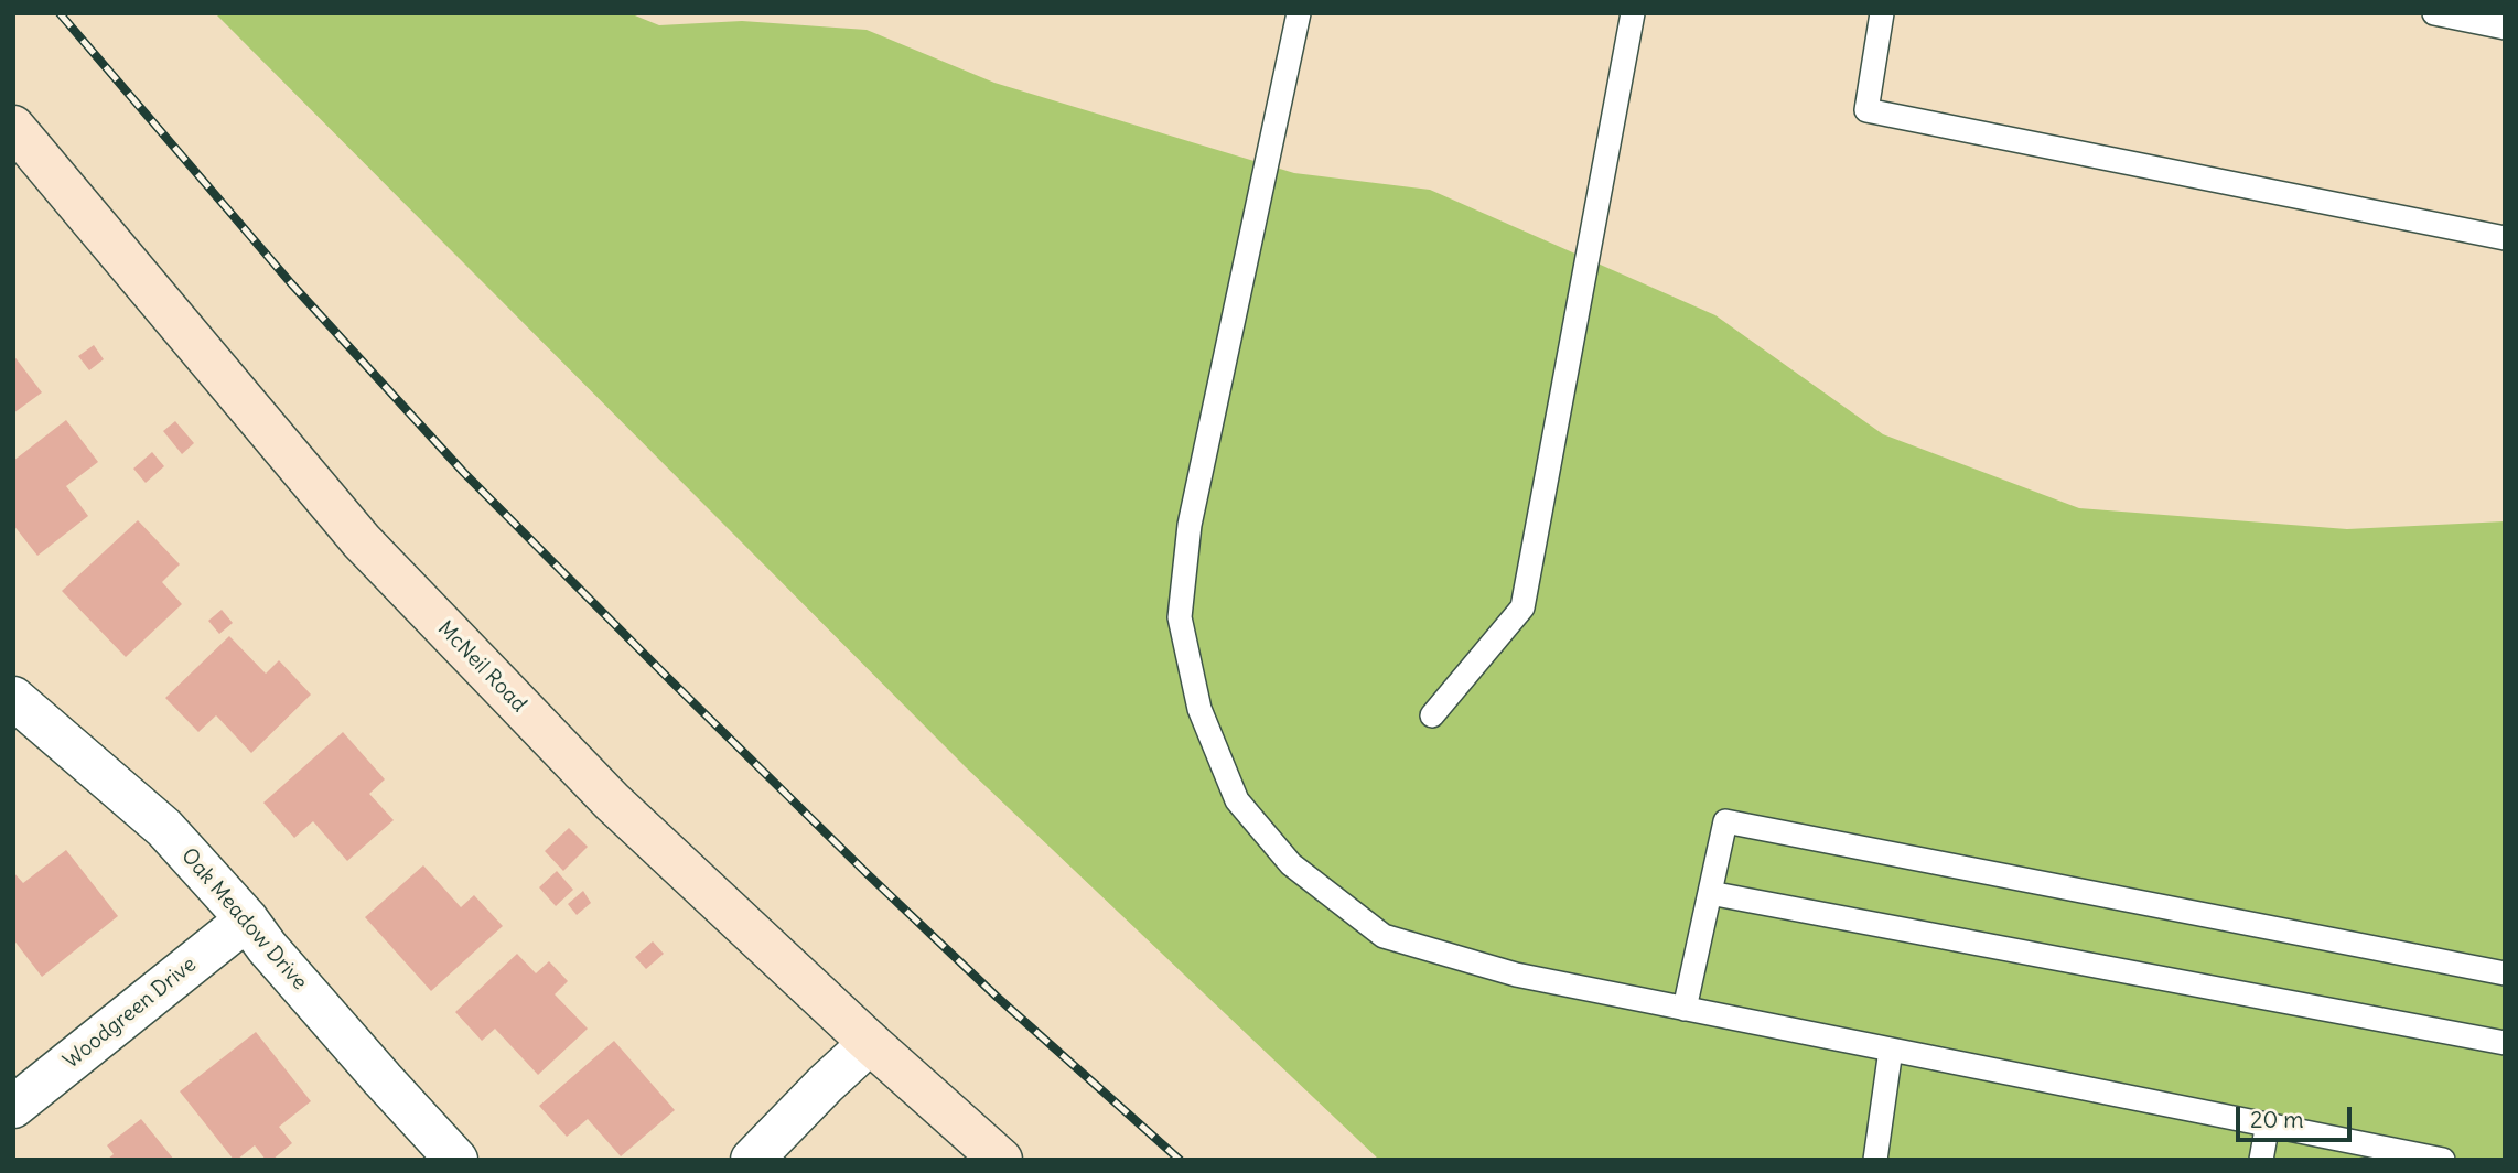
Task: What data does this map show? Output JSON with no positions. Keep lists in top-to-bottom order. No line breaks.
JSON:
{"streets":{"main road":["McNeil Road"],"street":["Oak Meadow Drive","Woodgreen Drive"]},"crossings":[["Oak Meadow Drive","Woodgreen Drive"]],"scale_bar":"20 m"}
